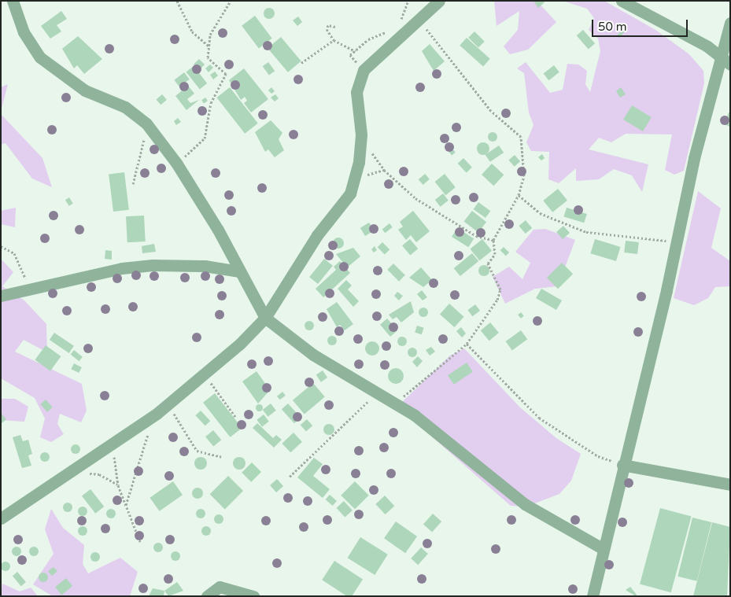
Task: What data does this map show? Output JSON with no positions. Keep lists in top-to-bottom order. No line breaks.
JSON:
{"scale_bar":"50 m"}
